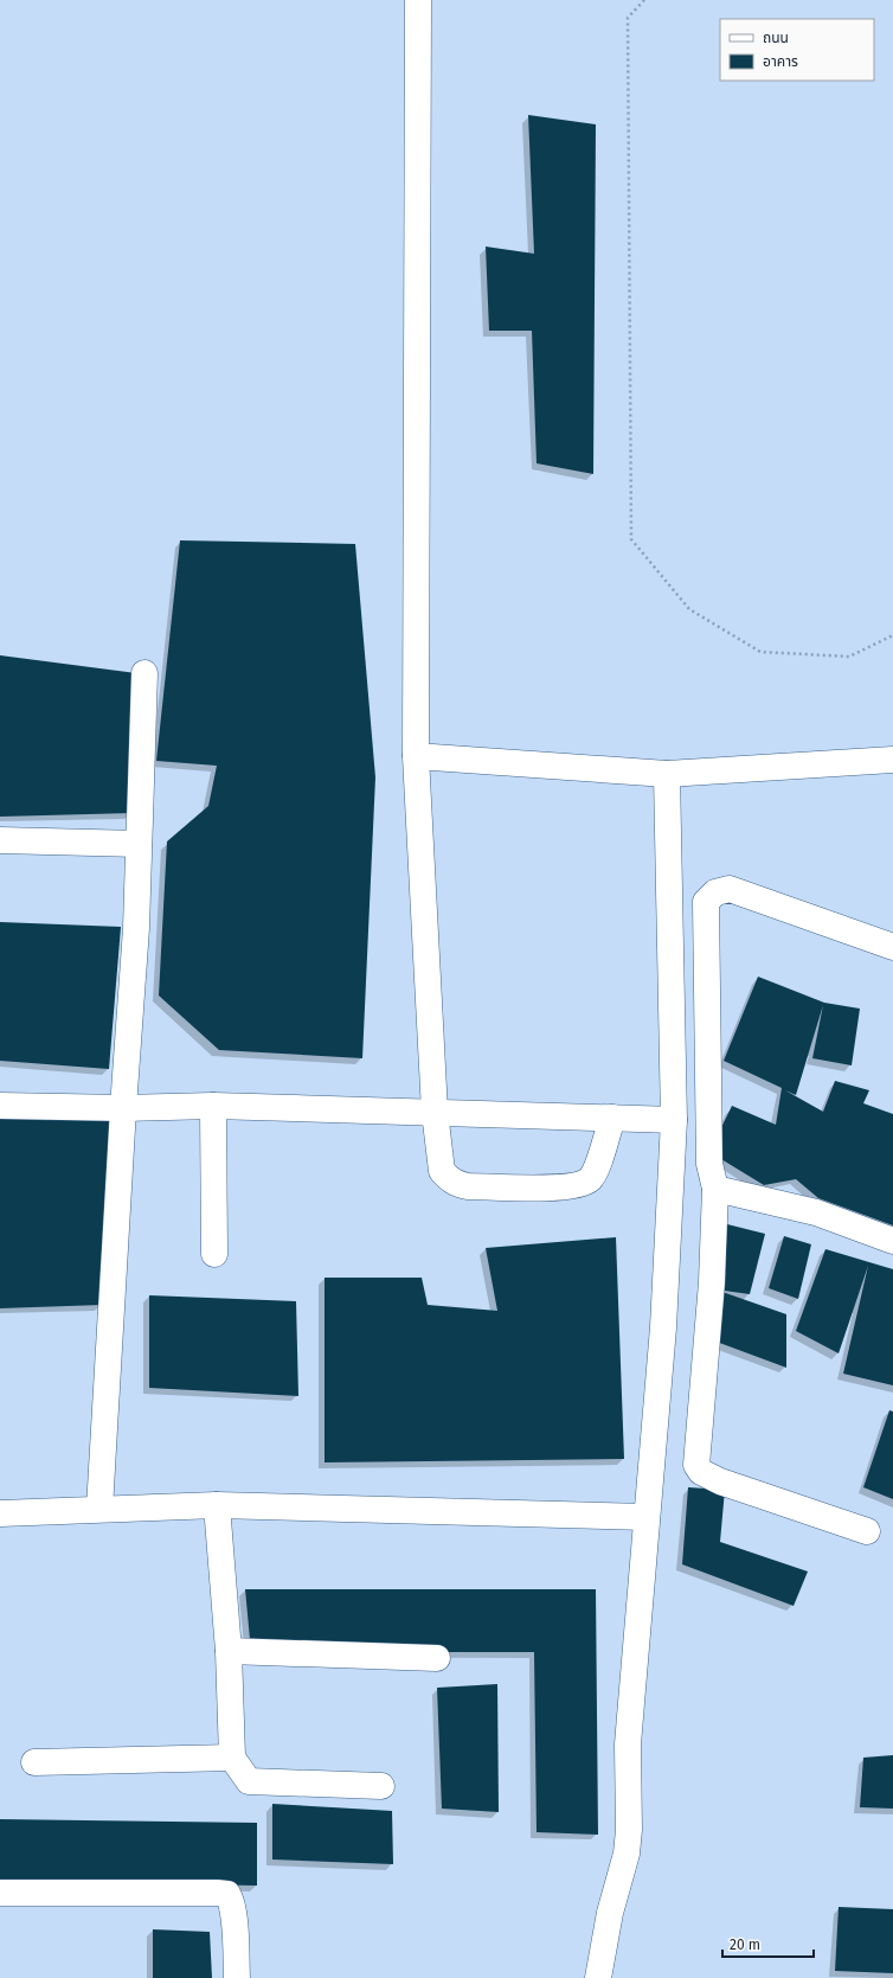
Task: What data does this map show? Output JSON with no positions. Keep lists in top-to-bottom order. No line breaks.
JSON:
{"legend":["ถนน","อาคาร"],"scale_bar":"20 m"}
